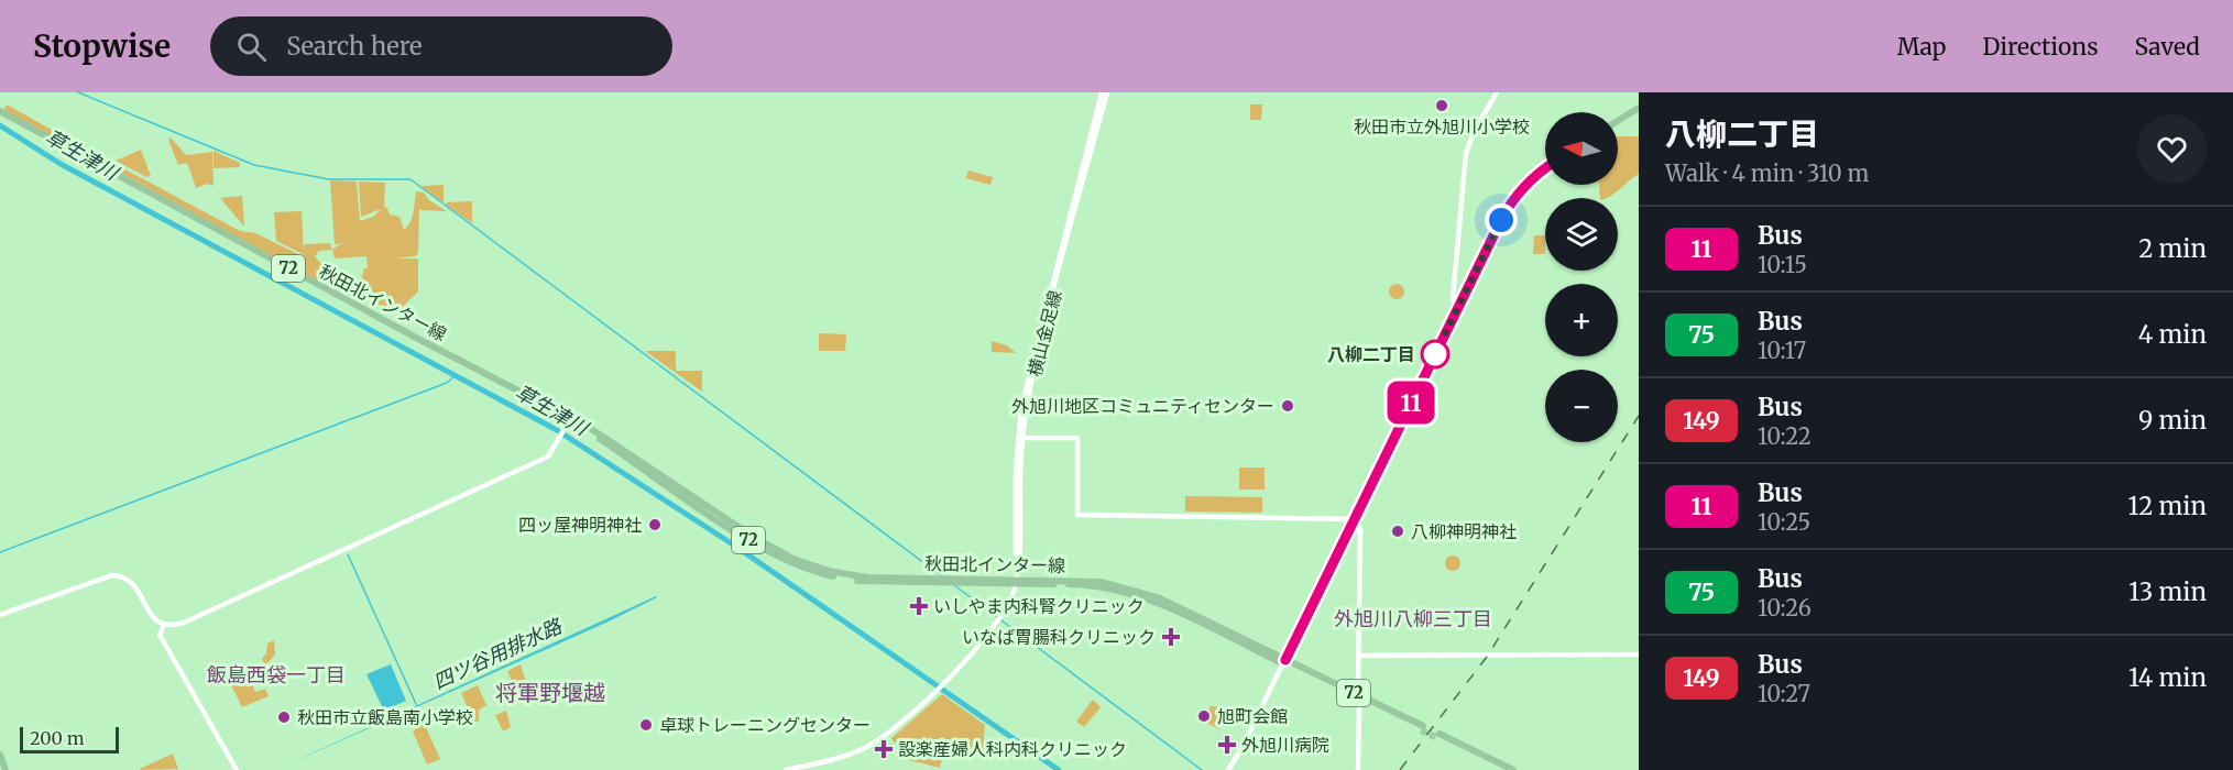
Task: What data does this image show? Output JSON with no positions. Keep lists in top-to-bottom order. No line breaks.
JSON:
{"streets":{"main road":["72","秋田北インター線"],"street":["横山金足線"]},"crossings":[["秋田北インター線","横山金足線"]],"districts":["外旭川八柳三丁目","飯島西袋一丁目","将軍野堰越"],"water":["草生津川","四ツ谷用排水路"],"places":{"other":["秋田市立外旭川小学校","八柳二丁目","外旭川地区コミュニティセンター","四ッ屋神明神社","八柳神明神社","旭町会館","秋田市立飯島南小学校","卓球トレーニングセンター"],"health":["いしやま内科腎クリニック","いなば胃腸科クリニック","外旭川病院","設楽産婦人科内科クリニック"]},"lines":["bus line 11"],"scale_bar":"200 m","north":"left","page":{"header":"Stopwise","search":"Search here","nav":["Map","Directions","Saved"],"on_map":"11","heading":["八柳二丁目","Walk · 4 min · 310 m"],"map_buttons":["+","−"],"list":[{"mark":"11","name":"Bus","note":"10:15","value":"2 min"},{"mark":"75","name":"Bus","note":"10:17","value":"4 min"},{"mark":"149","name":"Bus","note":"10:22","value":"9 min"},{"mark":"11","name":"Bus","note":"10:25","value":"12 min"},{"mark":"75","name":"Bus","note":"10:26","value":"13 min"},{"mark":"149","name":"Bus","note":"10:27","value":"14 min"}],"scale":"200 m"}}
